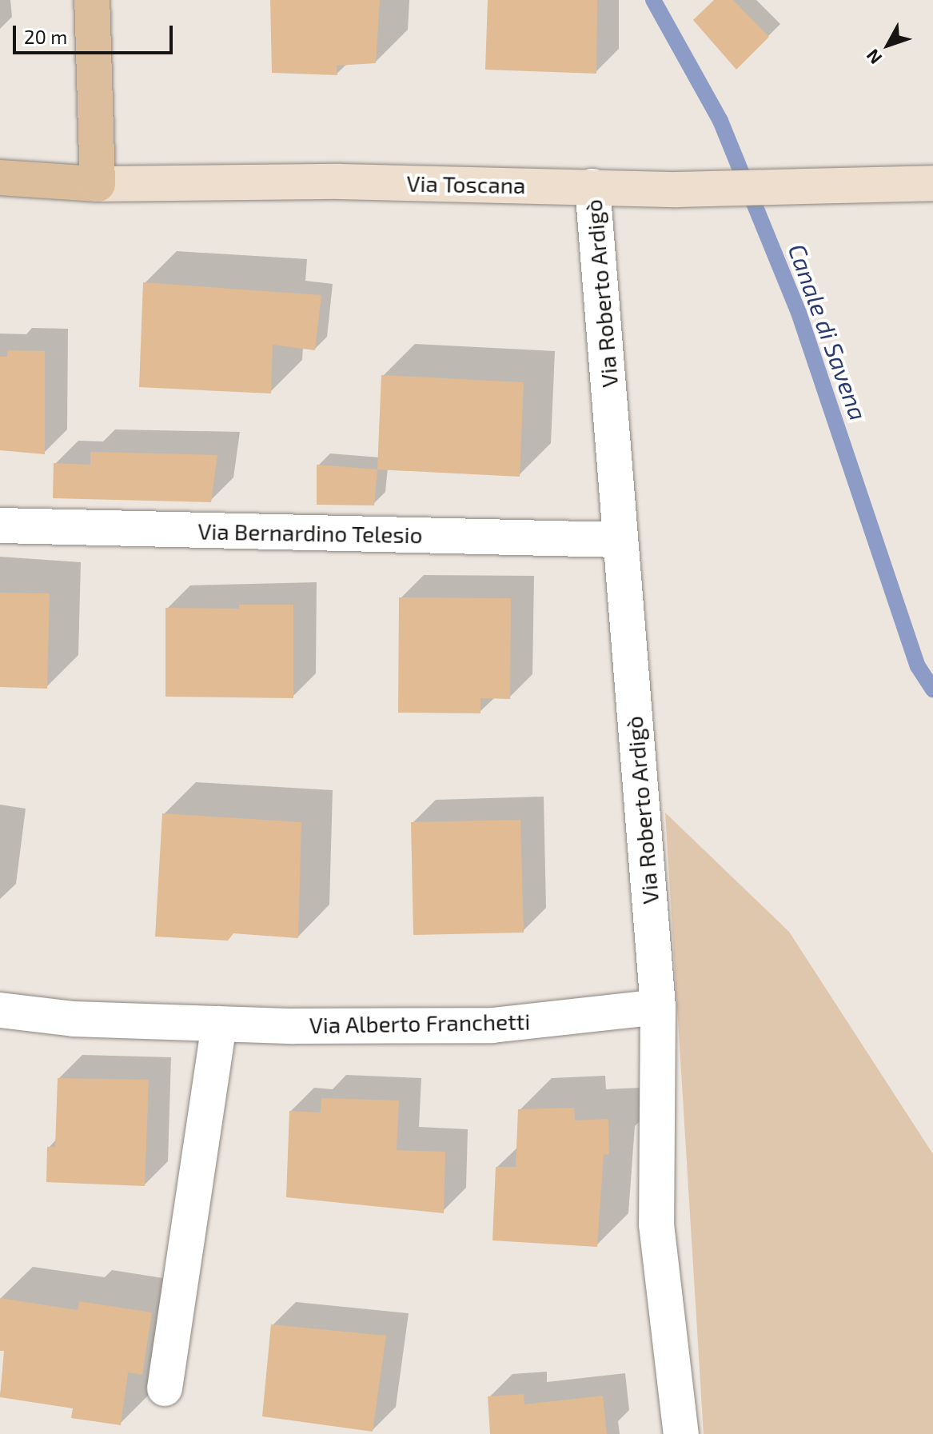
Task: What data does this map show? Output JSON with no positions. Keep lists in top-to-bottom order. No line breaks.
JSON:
{"streets":{"main road":["Via Toscana"],"street":["Via Roberto Ardigò","Via Bernardino Telesio","Via Alberto Franchetti"]},"crossings":[["Via Toscana","Via Roberto Ardigò"],["Via Roberto Ardigò","Via Bernardino Telesio"],["Via Roberto Ardigò","Via Alberto Franchetti"]],"water":["Canale di Savena"],"scale_bar":"20 m","north":"bottom left"}
